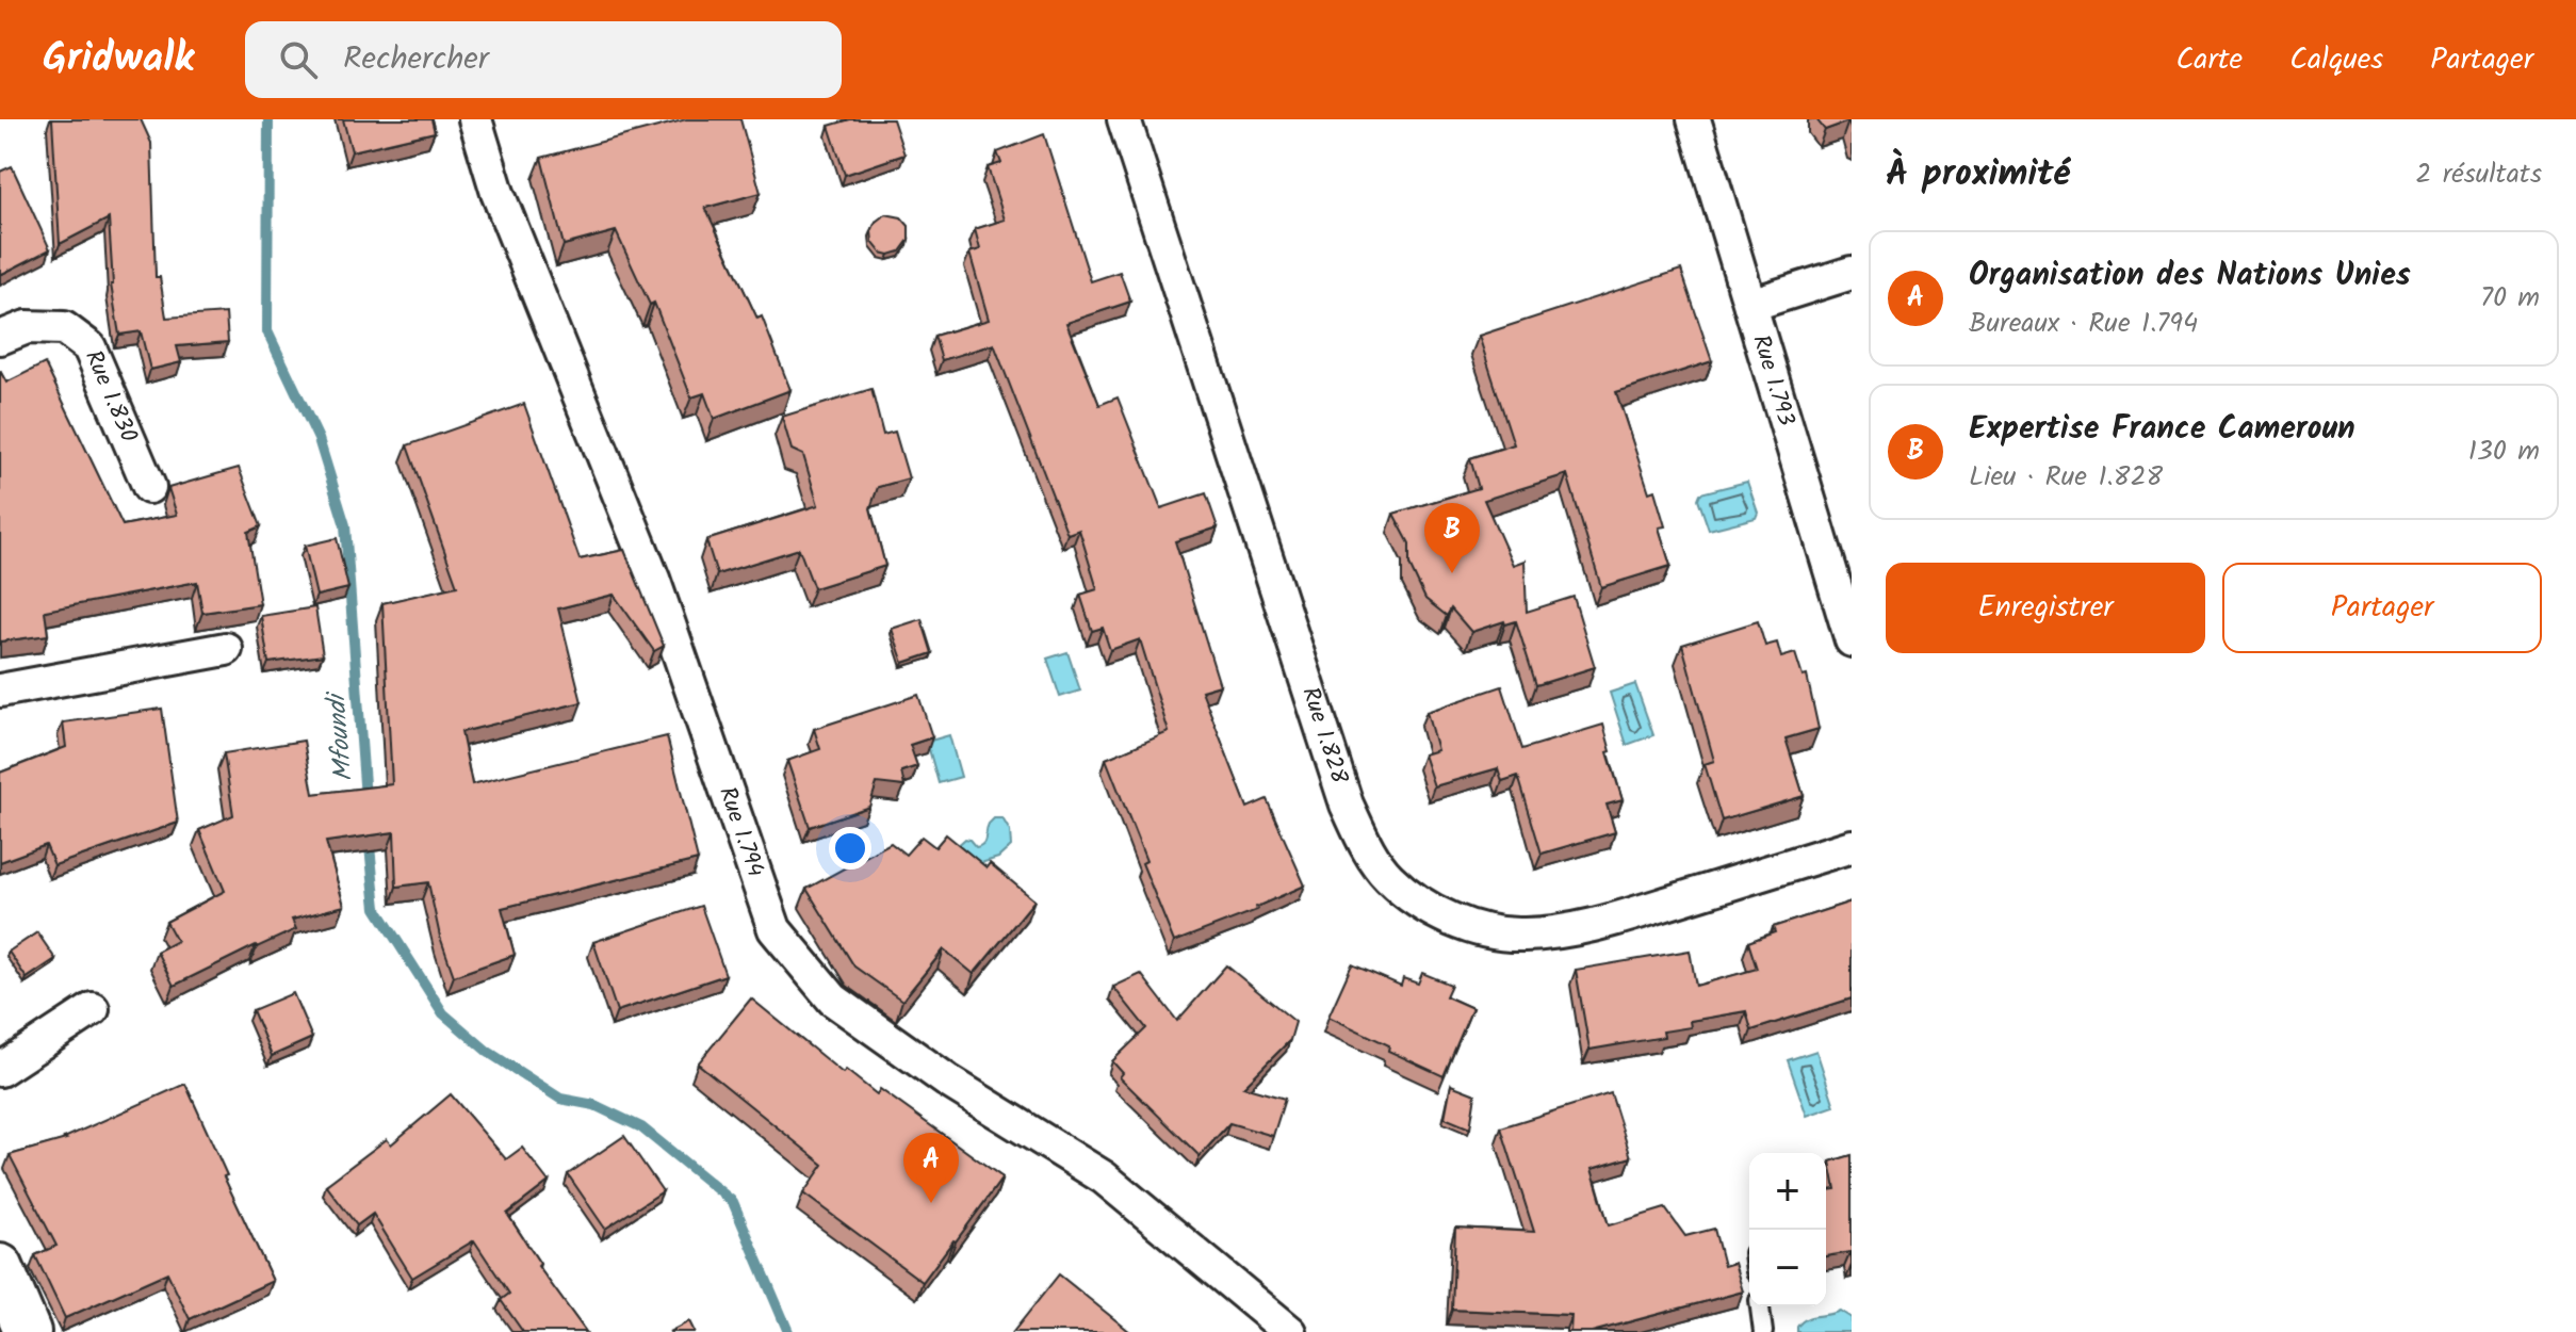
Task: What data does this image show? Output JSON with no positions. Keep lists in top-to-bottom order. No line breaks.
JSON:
{"streets":{"street":["Rue 1.793","Rue 1.830","Rue 1.828","Rue 1.794"]},"water":["Mfoundi"],"page":{"header":"Gridwalk","search":"Rechercher","nav":["Carte","Calques","Partager"],"heading":["À proximité","2 résultats"],"list":[{"mark":"A","name":"Organisation des Nations Unies","note":"Bureaux · Rue 1.794","value":"70 m"},{"mark":"B","name":"Expertise France Cameroun","note":"Lieu · Rue 1.828","value":"130 m"}],"pins":["B","A"],"buttons":["Enregistrer","Partager"],"map_buttons":["+","−"]}}
